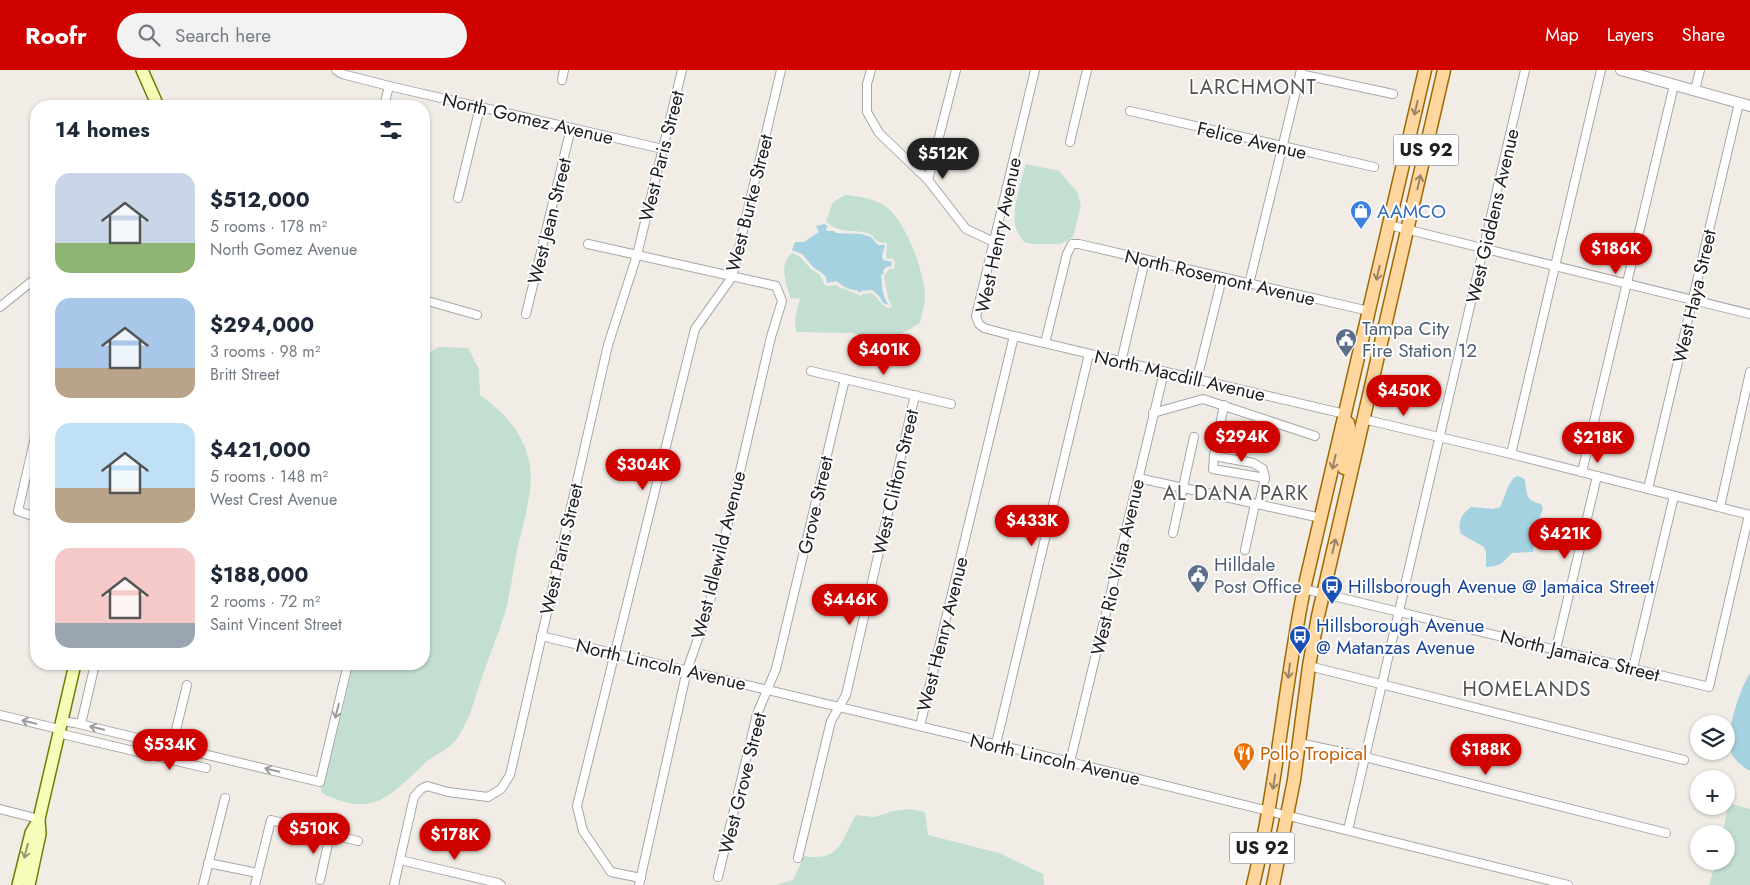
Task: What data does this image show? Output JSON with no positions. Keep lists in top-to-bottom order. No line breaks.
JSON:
{"streets":{"main road":["US 92"],"street":["North Gomez Avenue","Felice Avenue","West Paris Street","West Burke Street","West Giddens Avenue","West Jean Street","West Henry Avenue","North Rosemont Avenue","West Haya Street","North Macdill Avenue","West Clifton Street","Grove Street","West Idlewild Avenue","West Rio Vista Avenue","North Jamaica Street","North Lincoln Avenue","West Grove Street"]},"crossings":[["North Gomez Avenue","West Paris Street"],["North Gomez Avenue","West Jean Street"],["US 92","North Rosemont Avenue"],["US 92","North Macdill Avenue"],["US 92","North Jamaica Street"],["US 92","North Lincoln Avenue"],["West Paris Street","North Lincoln Avenue"],["West Burke Street","West Idlewild Avenue"],["West Burke Street","North Lincoln Avenue"],["West Giddens Avenue","North Jamaica Street"],["West Giddens Avenue","North Lincoln Avenue"],["West Henry Avenue","North Macdill Avenue"],["West Henry Avenue","North Lincoln Avenue"],["North Rosemont Avenue","North Macdill Avenue"],["North Macdill Avenue","West Rio Vista Avenue"],["West Clifton Street","North Lincoln Avenue"],["Grove Street","North Lincoln Avenue"],["Grove Street","West Grove Street"],["West Idlewild Avenue","North Lincoln Avenue"],["West Rio Vista Avenue","North Lincoln Avenue"],["North Lincoln Avenue","West Grove Street"]],"districts":["LARCHMONT","AL DANA PARK","HOMELANDS"],"places":{"shop":["AAMCO"],"public building":["Tampa City Fire Station 12","Hilldale Post Office"],"bus stop":["Hillsborough Avenue @ Jamaica Street","Hillsborough Avenue @ Matanzas Avenue"],"restaurant":["Pollo Tropical"]},"page":{"header":"Roofr","search":"Search here","nav":["Map","Layers","Share"],"heading":"14 homes","price":["$512K","$186K","$401K","$450K","$294K","$218K","$304K","$433K","$421K","$446K","$534K","$188K","$510K","$178K"],"list":[{"name":"$512,000","note":"5 rooms · 178 m² · North Gomez Avenue"},{"name":"$294,000","note":"3 rooms · 98 m² · Britt Street"},{"name":"$421,000","note":"5 rooms · 148 m² · West Crest Avenue"},{"name":"$188,000","note":"2 rooms · 72 m² · Saint Vincent Street"}],"map_buttons":["+","−"]}}
